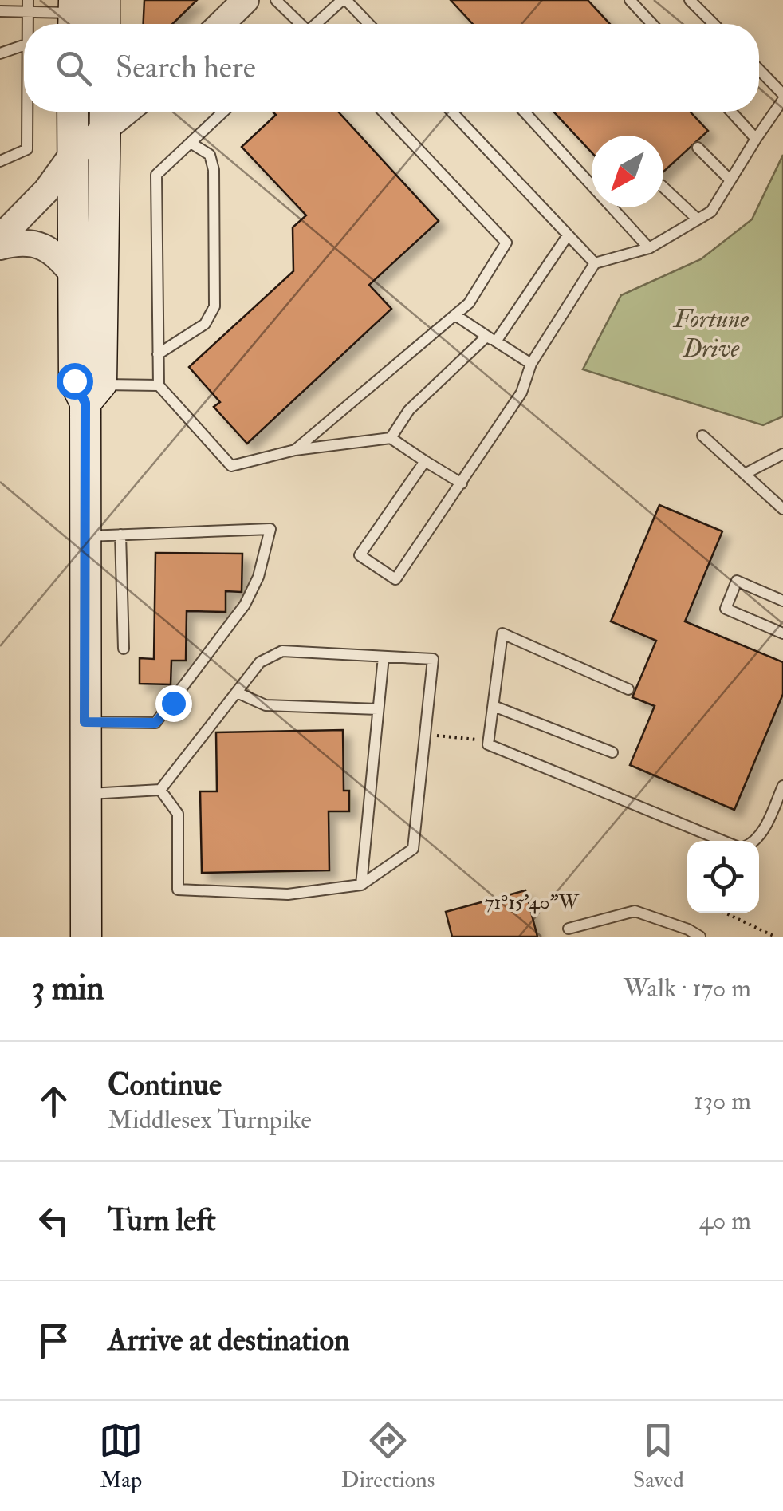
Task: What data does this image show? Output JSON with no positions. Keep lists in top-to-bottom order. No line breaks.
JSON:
{"parks":["Fortune Drive"],"north":"bottom left","page":{"search":"Search here","heading":["3 min","Walk · 170 m"],"list":[["Continue","Middlesex Turnpike","130 m"],["Turn left","40 m"],"Arrive at destination"],"nav":["Map","Directions","Saved"]},"coordinates":["71°15'40\"W"]}
